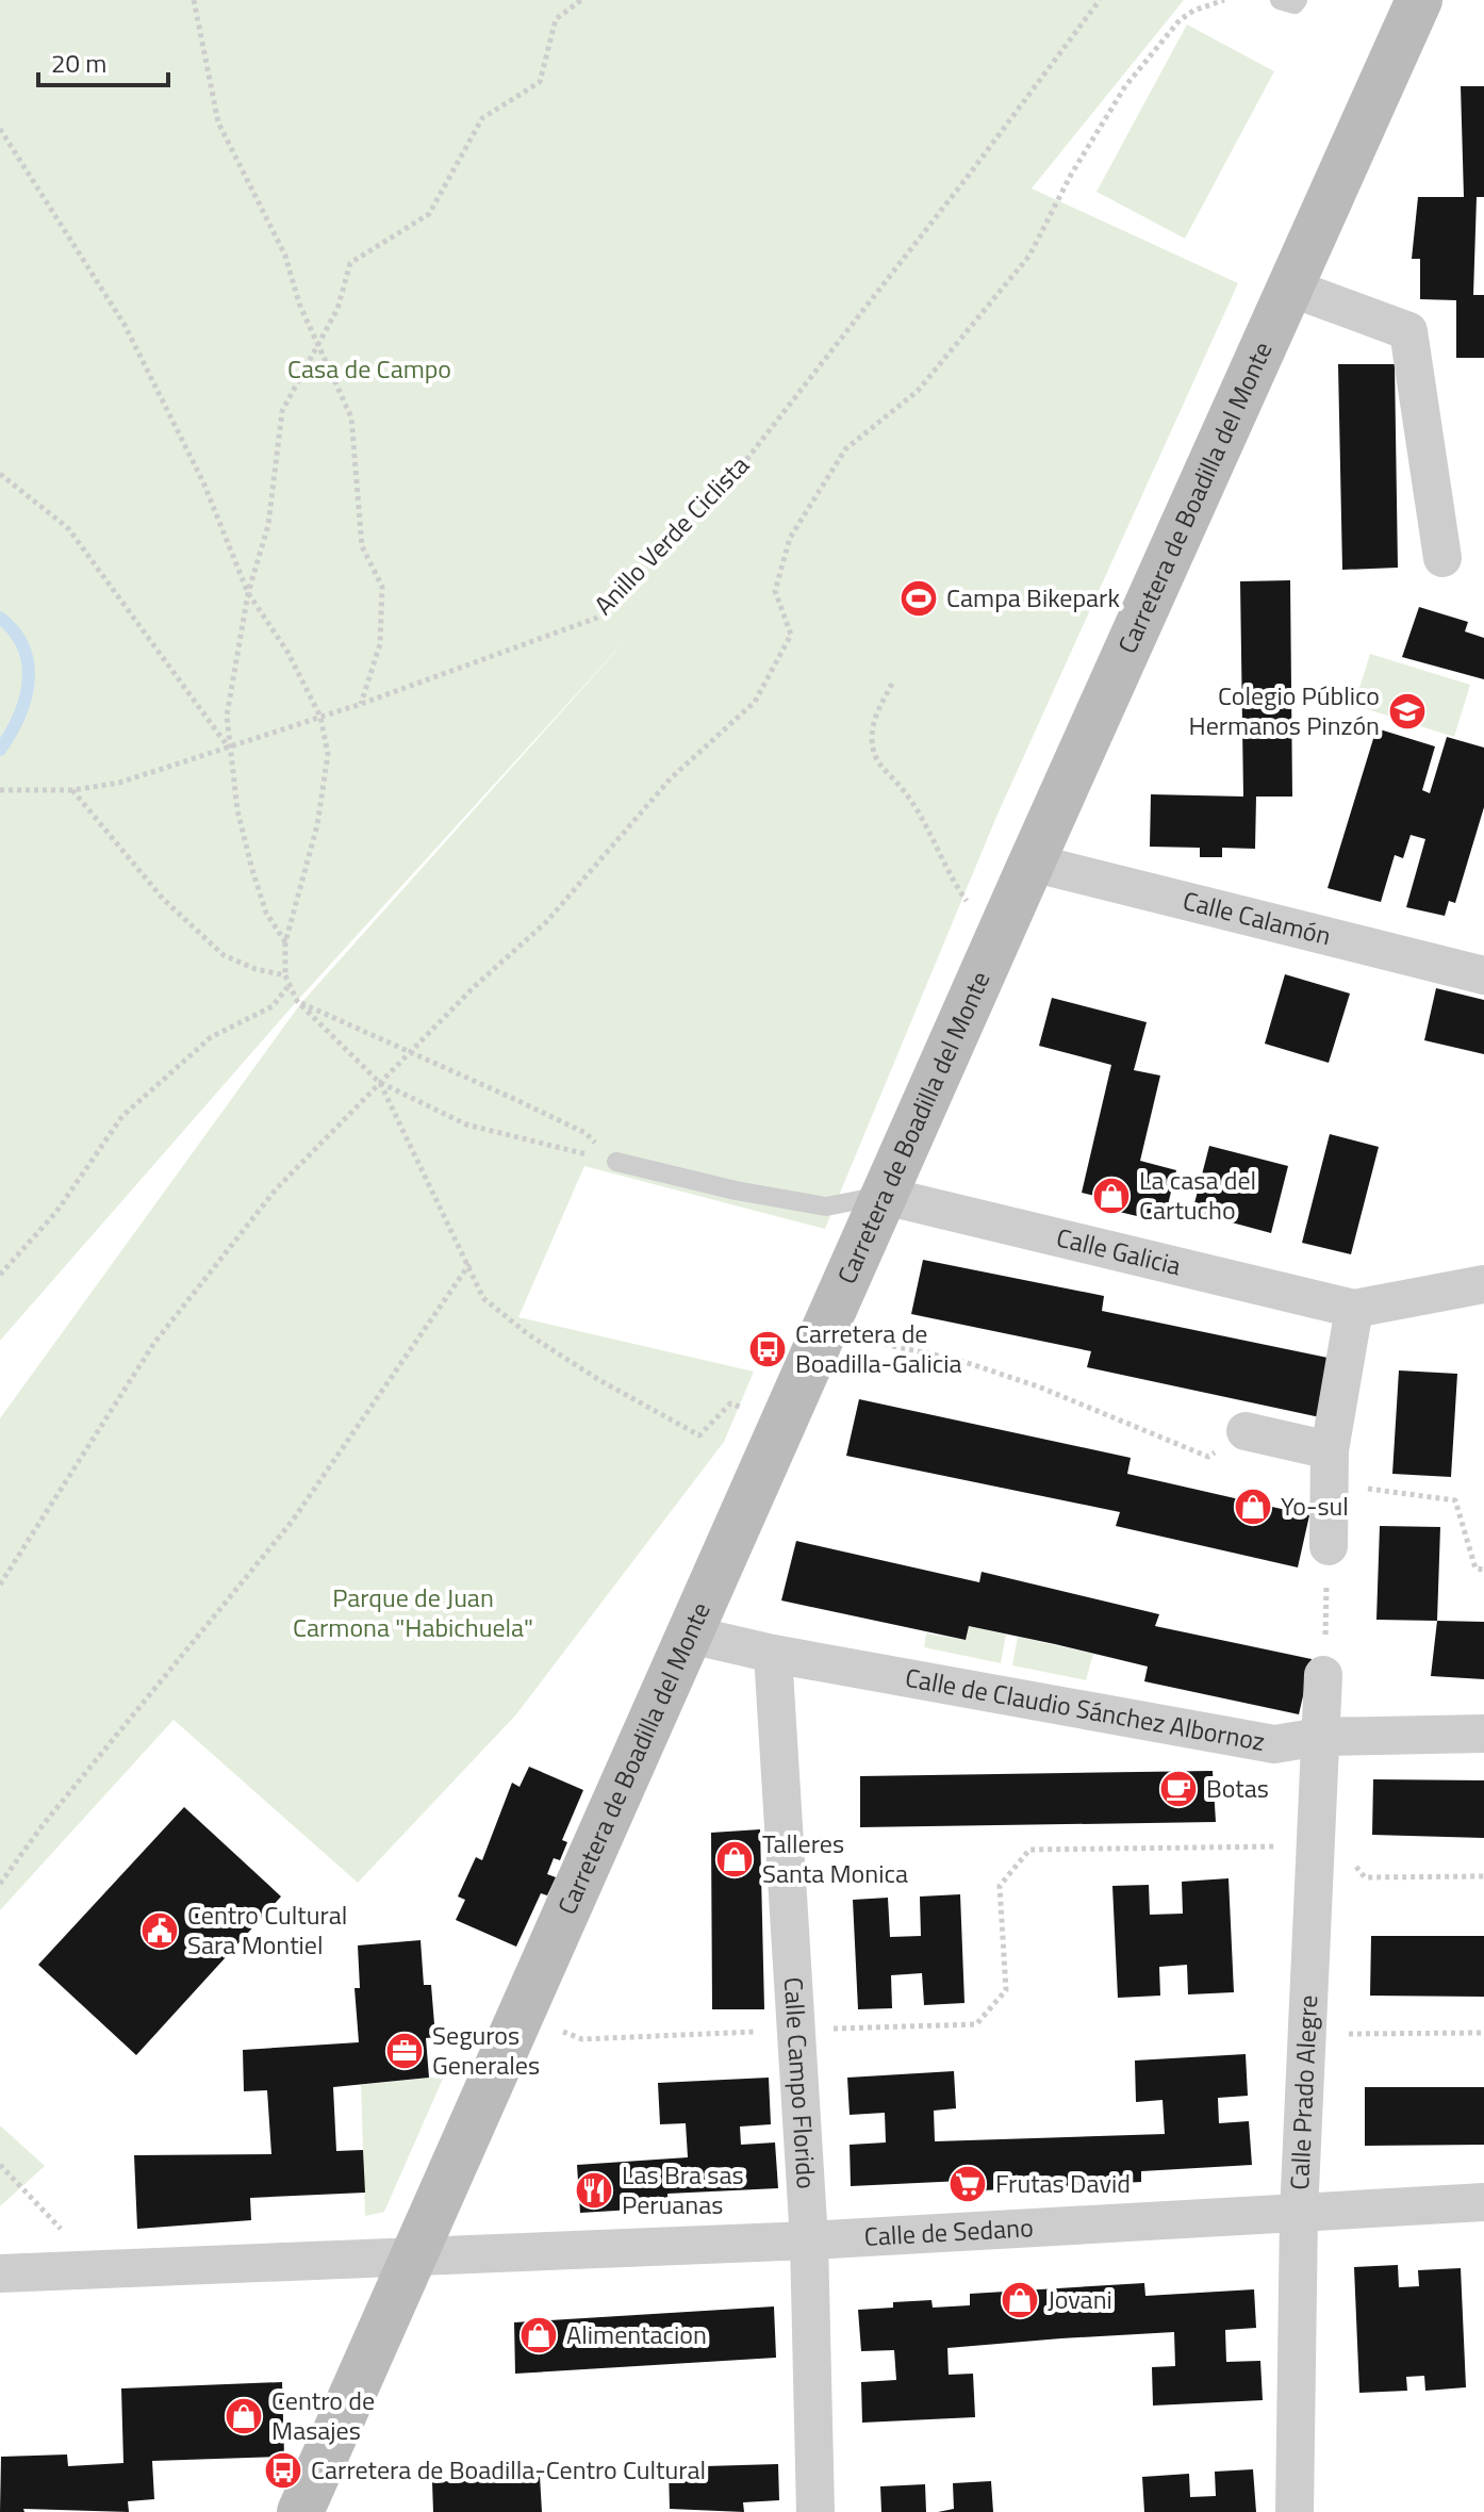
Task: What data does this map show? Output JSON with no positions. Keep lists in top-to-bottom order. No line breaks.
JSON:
{"streets":{"street":["Carretera de Boadilla del Monte","Calle Calamón","Calle Galicia","Calle de Claudio Sánchez Albornoz","Calle Campo Florido","Calle Prado Alegre","Calle de Sedano"],"path":["Anillo Verde Ciclista"]},"crossings":[["Carretera de Boadilla del Monte","Calle Calamón"],["Carretera de Boadilla del Monte","Calle Galicia"],["Carretera de Boadilla del Monte","Calle de Claudio Sánchez Albornoz"],["Carretera de Boadilla del Monte","Calle de Sedano"],["Calle de Claudio Sánchez Albornoz","Calle Campo Florido"],["Calle de Claudio Sánchez Albornoz","Calle Prado Alegre"],["Calle Campo Florido","Calle de Sedano"],["Calle Prado Alegre","Calle de Sedano"]],"parks":["Casa de Campo","Parque de Juan Carmona \"Habichuela\""],"places":{"sports":["Campa Bikepark"],"school or university":["Colegio Público Hermanos Pinzón"],"shop":["La casa del Cartucho","Yo-sul","Talleres Santa Monica","Jovani","Alimentacion","Centro de Masajes"],"bus stop":["Carretera de Boadilla-Galicia","Carretera de Boadilla-Centro Cultural"],"cafe":["Botas"],"public building":["Centro Cultural Sara Montiel"],"office":["Seguros Generales"],"supermarket":["Frutas David"],"restaurant":["Las Bra sas Peruanas"]},"scale_bar":"20 m"}
